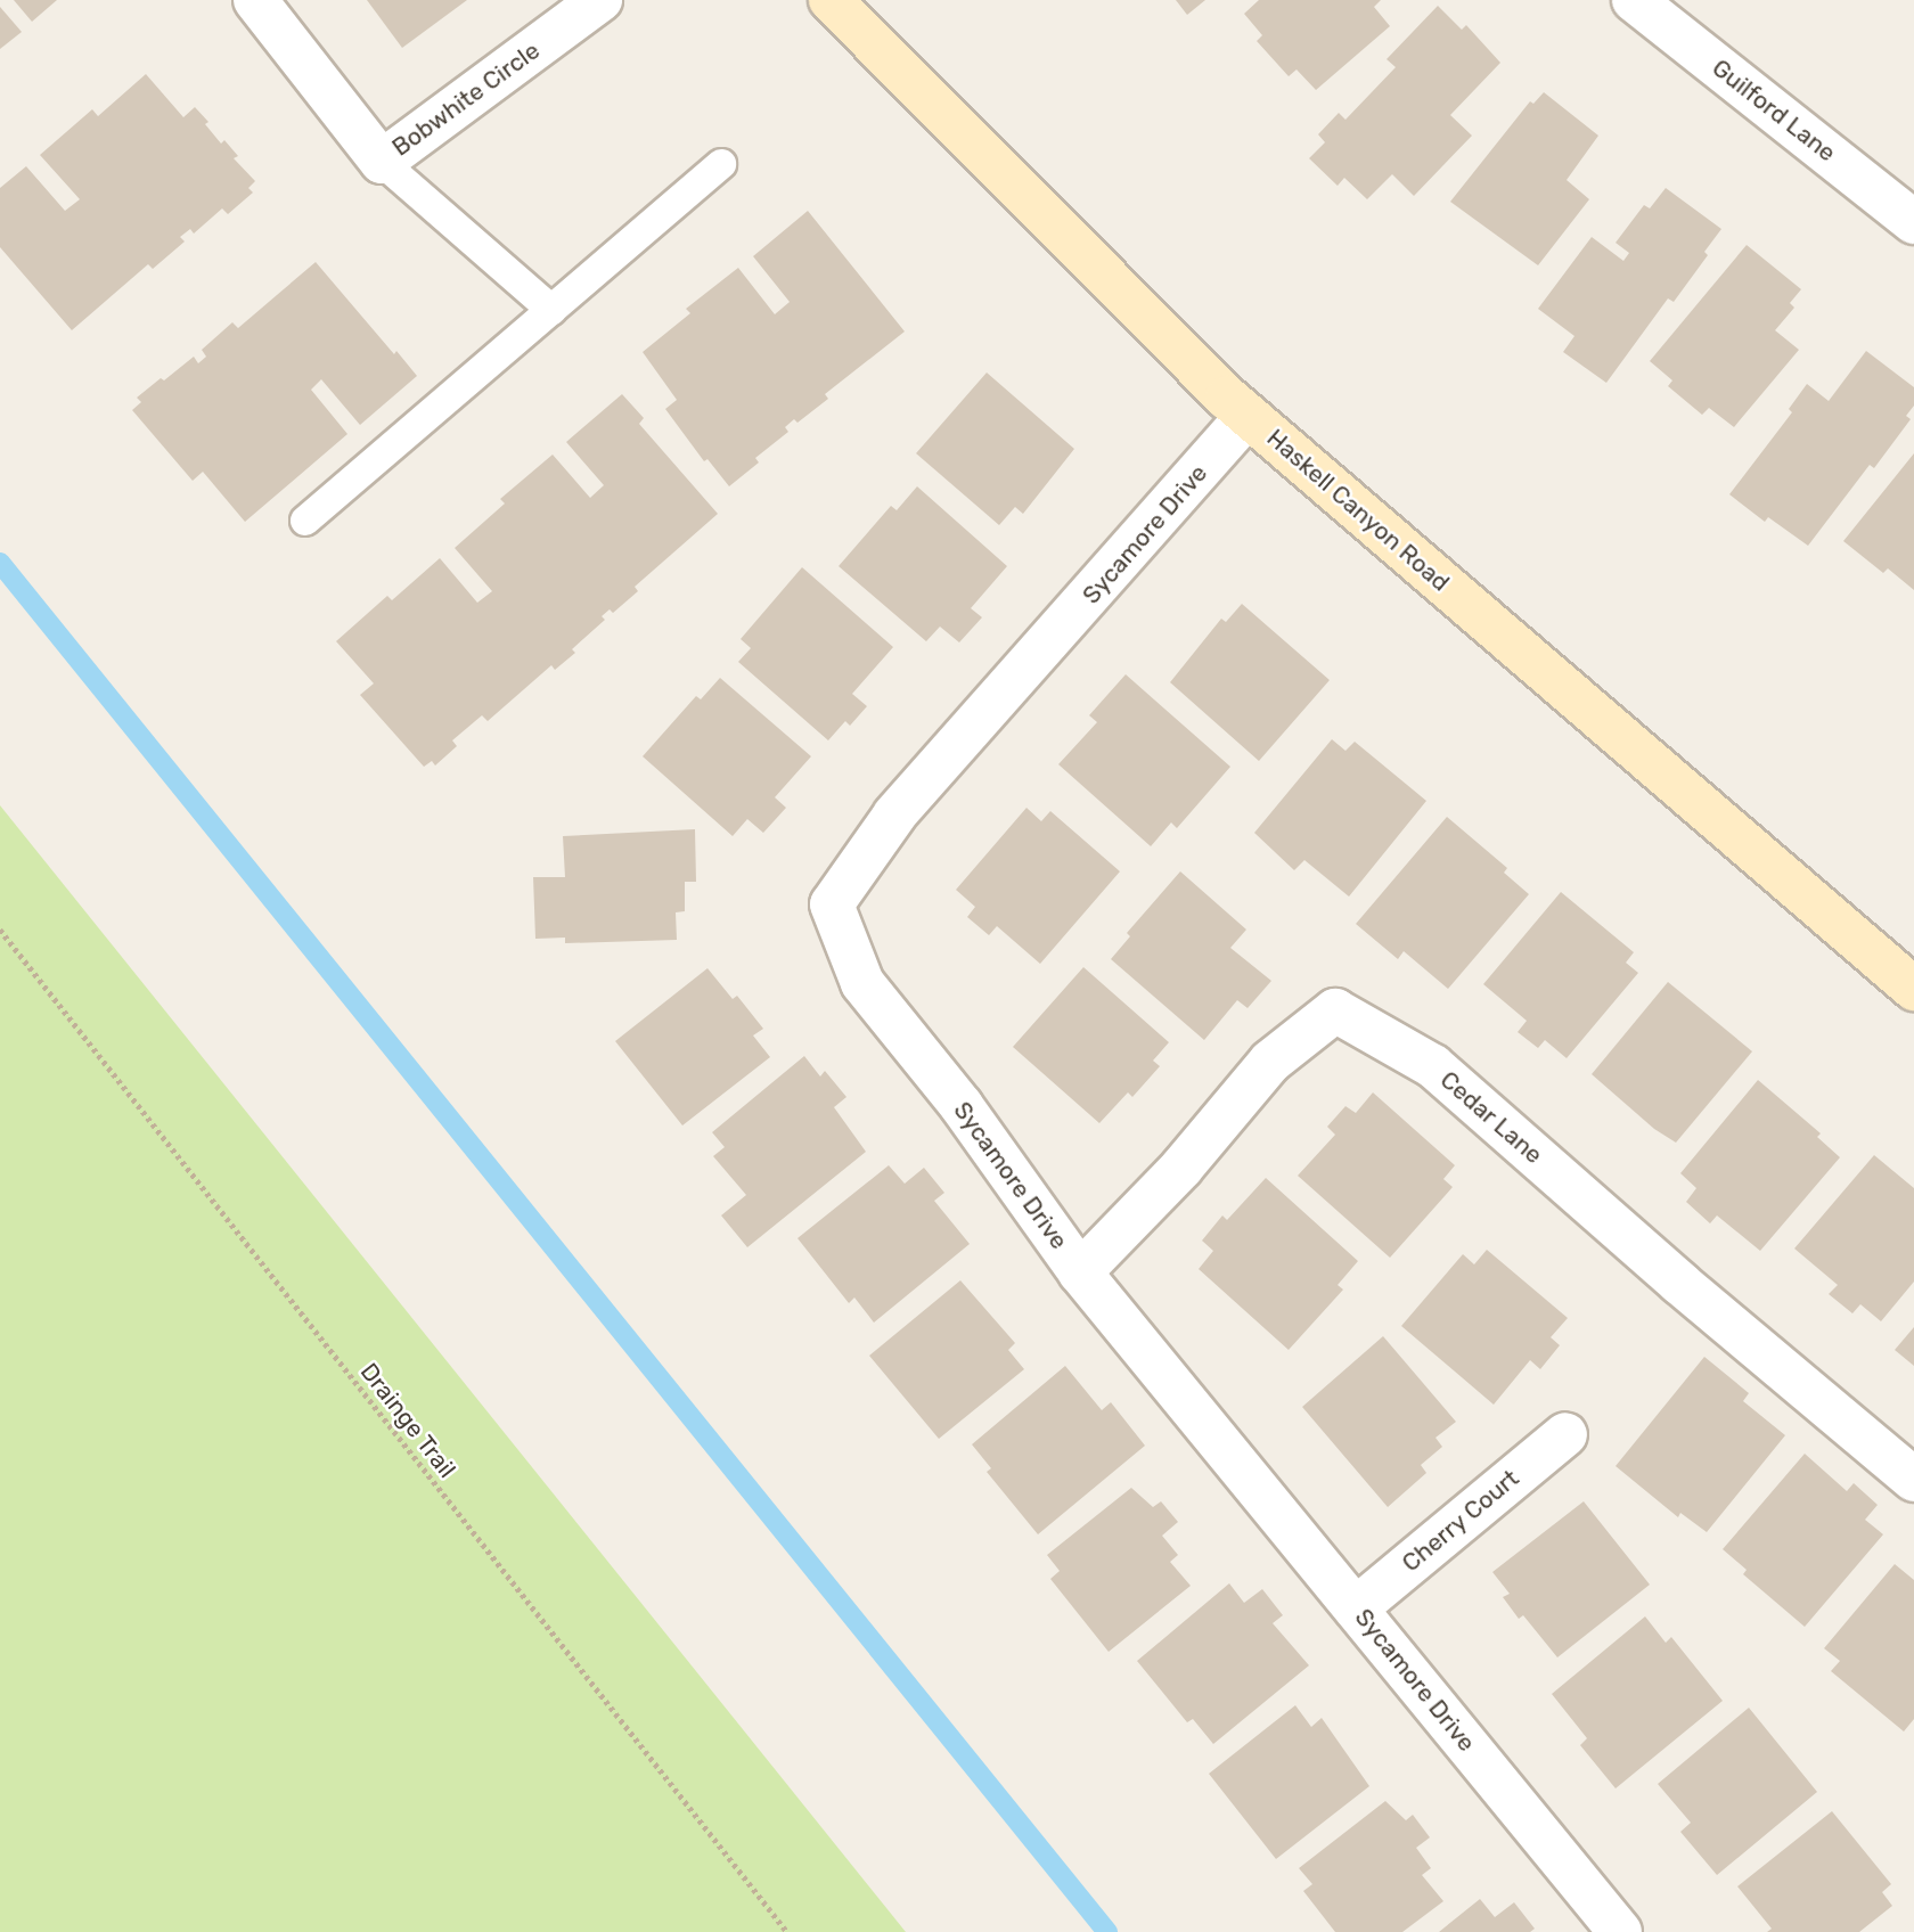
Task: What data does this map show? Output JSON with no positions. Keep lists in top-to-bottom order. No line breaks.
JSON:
{"streets":{"main road":["Haskell Canyon Road"],"street":["Bobwhite Circle","Guilford Lane","Sycamore Drive","Cedar Lane","Cherry Court"],"path":["Drainge Trail"]},"crossings":[["Haskell Canyon Road","Sycamore Drive"],["Sycamore Drive","Cedar Lane"],["Sycamore Drive","Cherry Court"]]}
